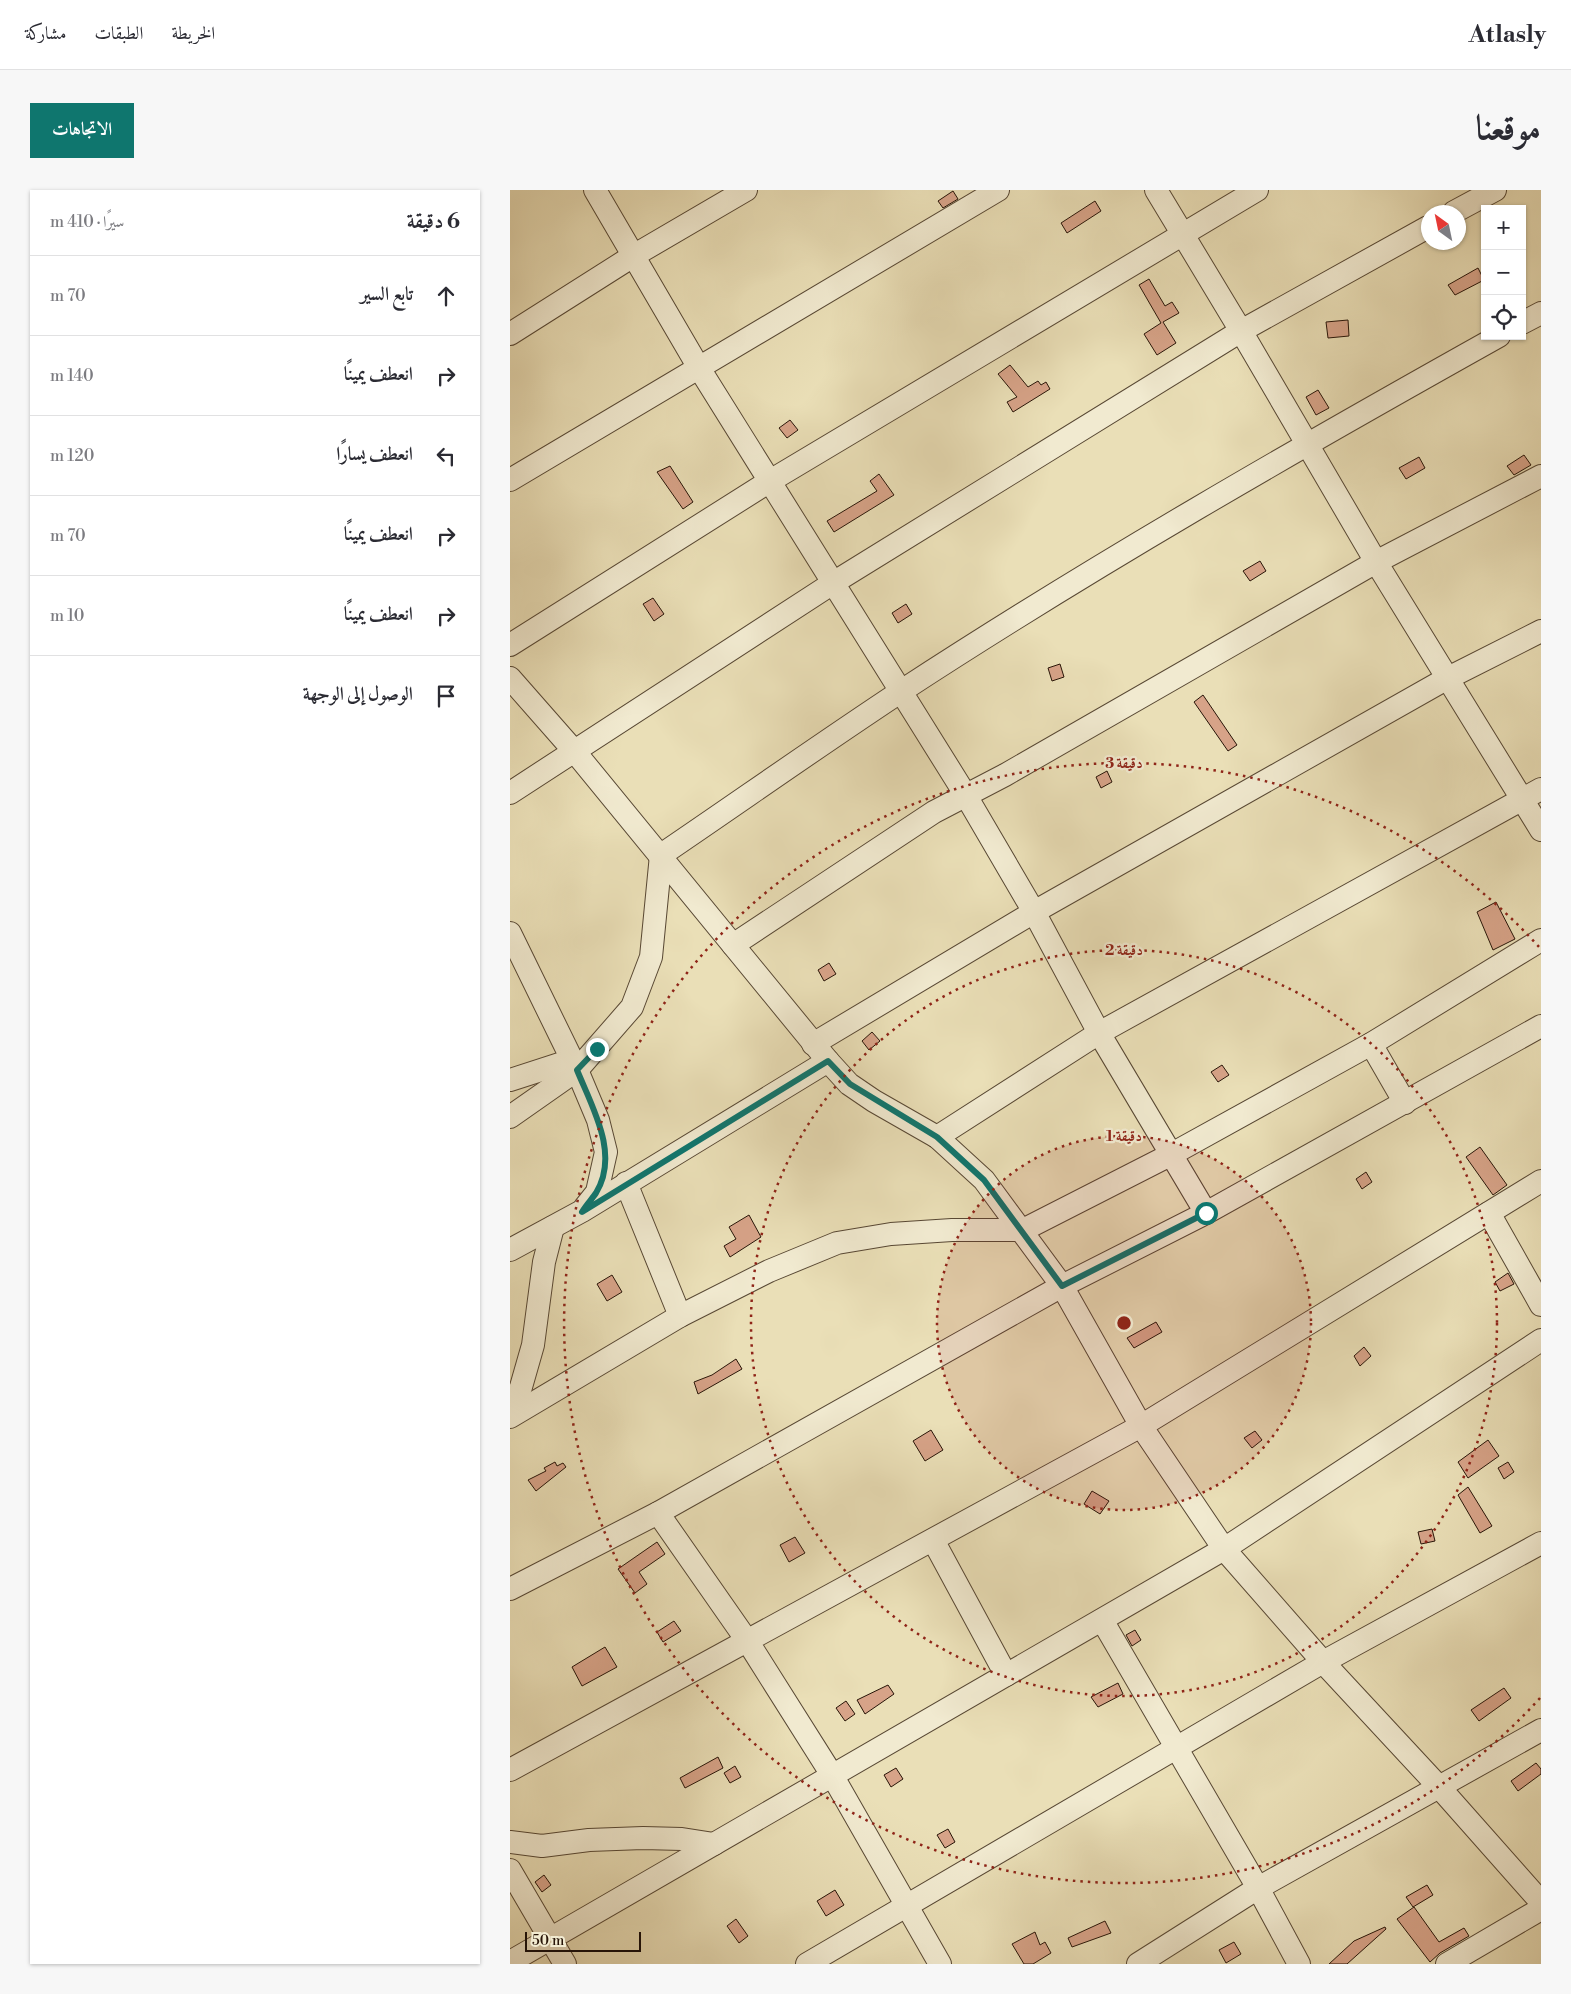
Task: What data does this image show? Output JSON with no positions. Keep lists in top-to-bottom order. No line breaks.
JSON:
{"scale_bar":"50 m","north":"top left","page":{"header":"Atlasly","nav":["الخريطة","الطبقات","مشاركة"],"title":"موقعنا","buttons":"الاتجاهات","heading":["6 دقيقة","سيرًا · 410 m"],"map_buttons":["+","−"],"list":[["تابع السير","70 m"],["انعطف يمينًا","140 m"],["انعطف يسارًا","120 m"],["انعطف يمينًا","70 m"],["انعطف يمينًا","10 m"],"الوصول إلى الوجهة"],"scale":"50 m"},"rings":["3 دقيقة","2 دقيقة","1 دقيقة"]}
